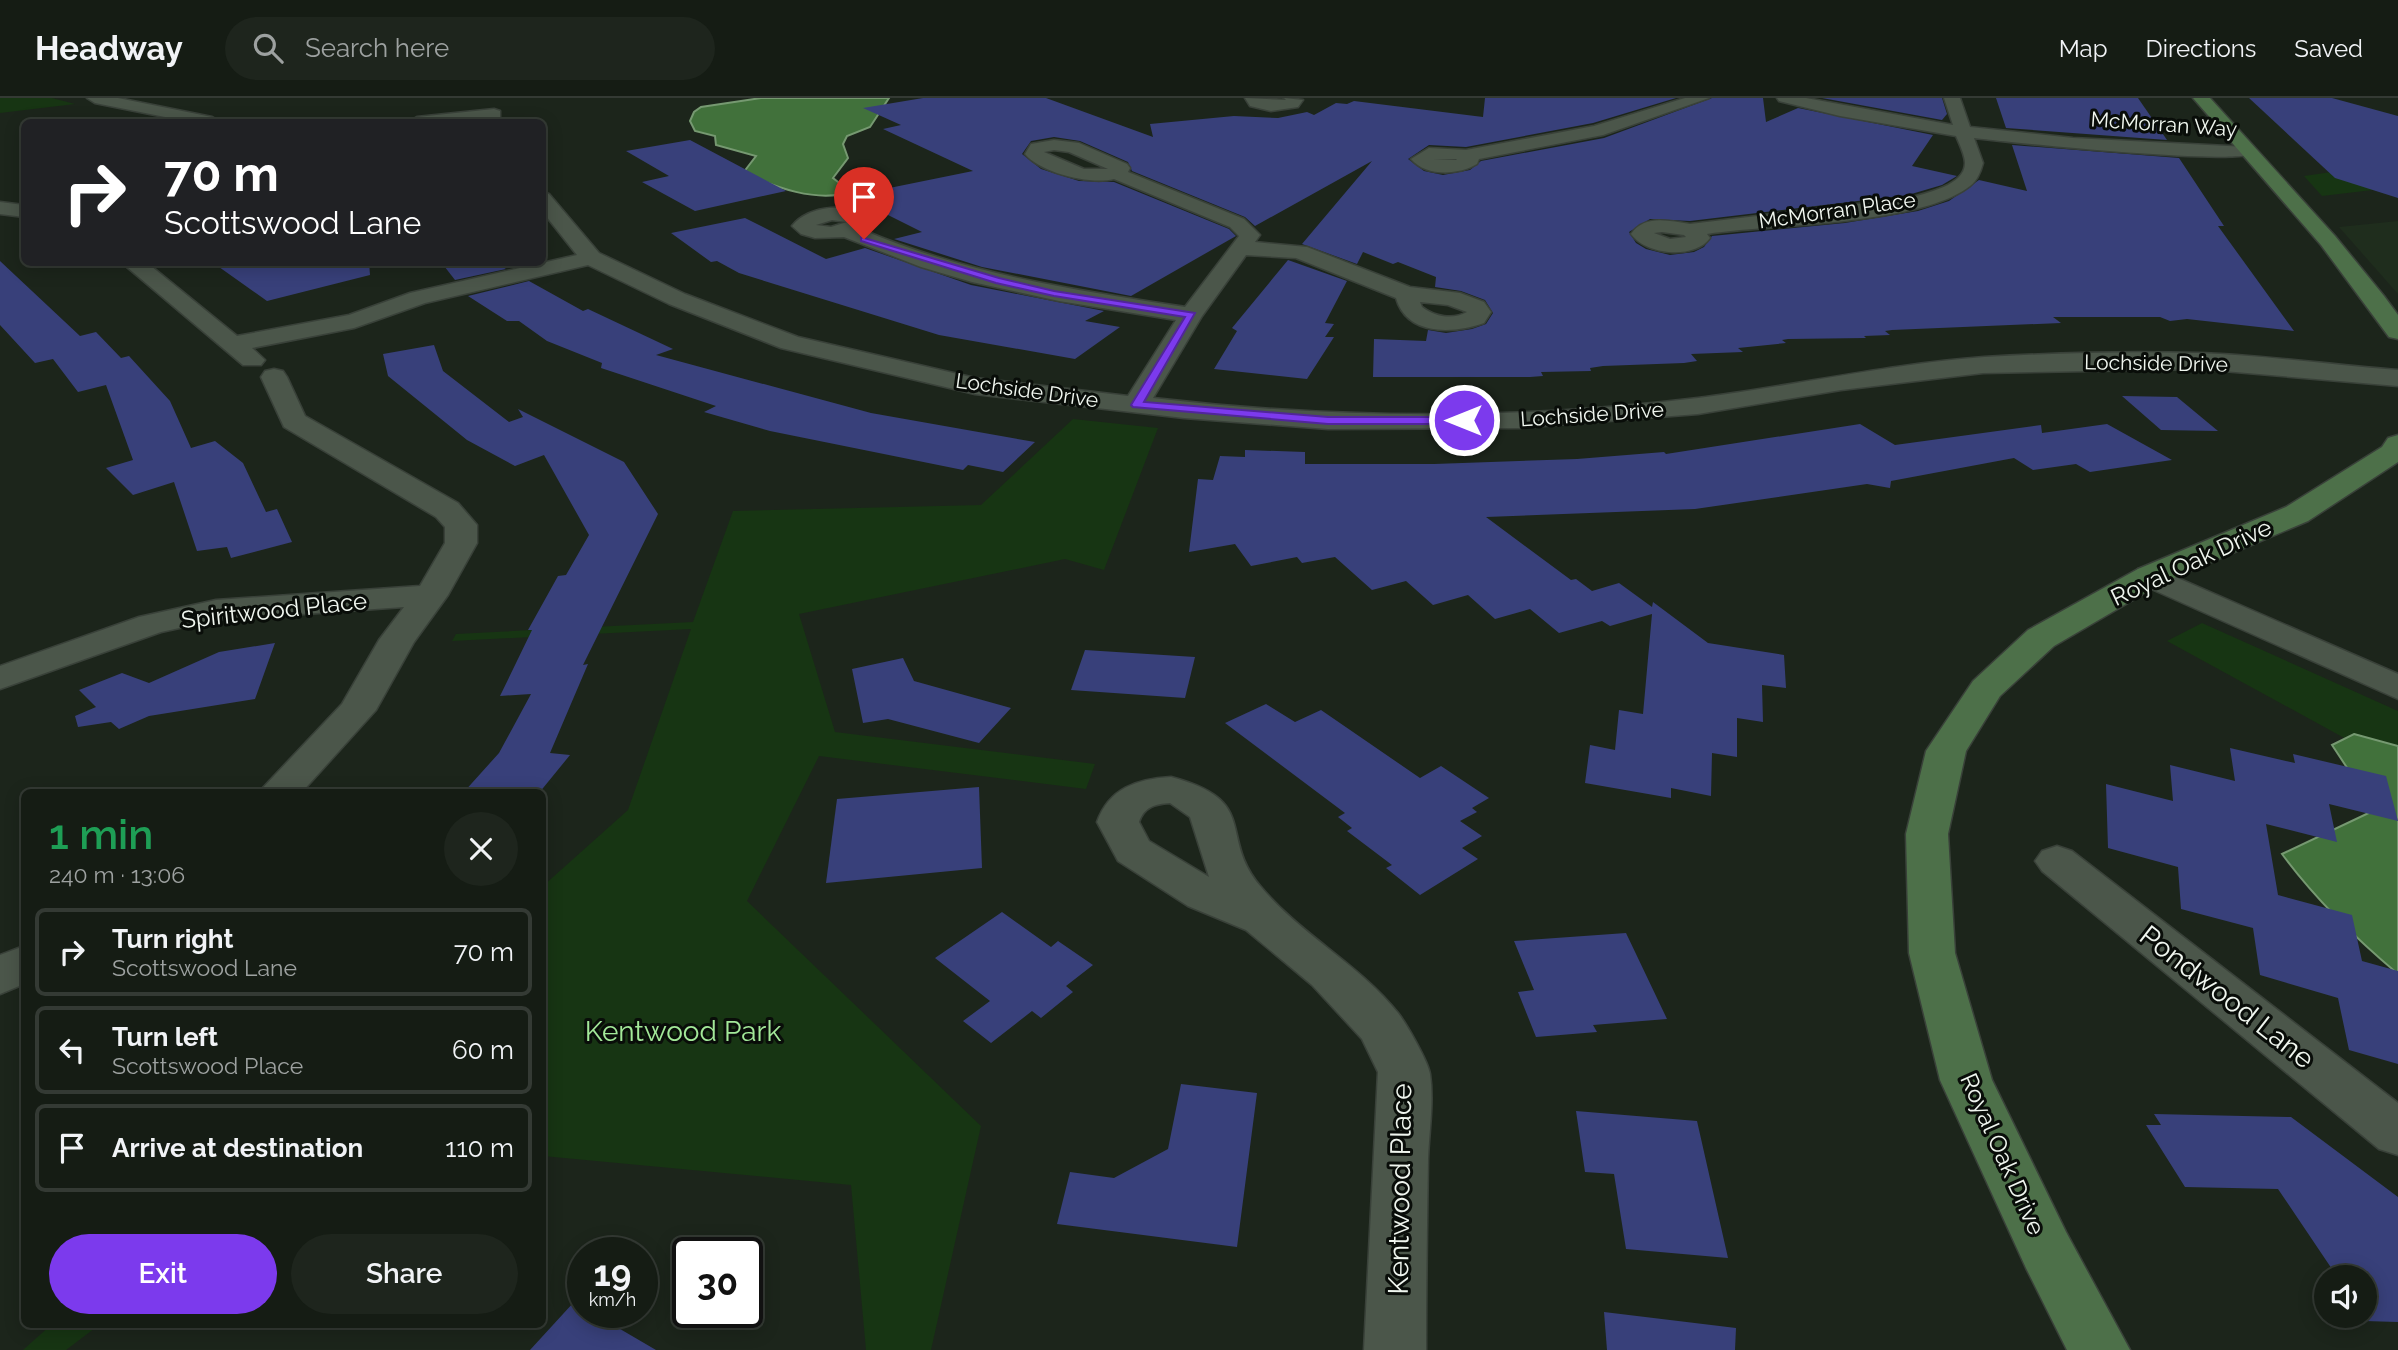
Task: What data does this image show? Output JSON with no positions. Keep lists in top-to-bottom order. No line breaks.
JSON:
{"streets":{"main road":["Royal Oak Drive"],"street":["McMorran Way","McMorran Place","Lochside Drive","Spiritwood Place","Pondwood Lane","Kentwood Place"]},"crossings":[["McMorran Way","McMorran Place"]],"parks":["Kentwood Park"],"page":{"header":"Headway","search":"Search here","nav":["Map","Directions","Saved"],"turn":["70 m","Scottswood Lane"],"heading":["1 min","240 m · 13:06"],"list":[{"name":"Turn right","note":"Scottswood Lane","value":"70 m"},{"name":"Turn left","note":"Scottswood Place","value":"60 m"},{"name":"Arrive at destination","value":"110 m"}],"buttons":["Exit","Share"],"speed":"19 km/h","limit":"30"}}
